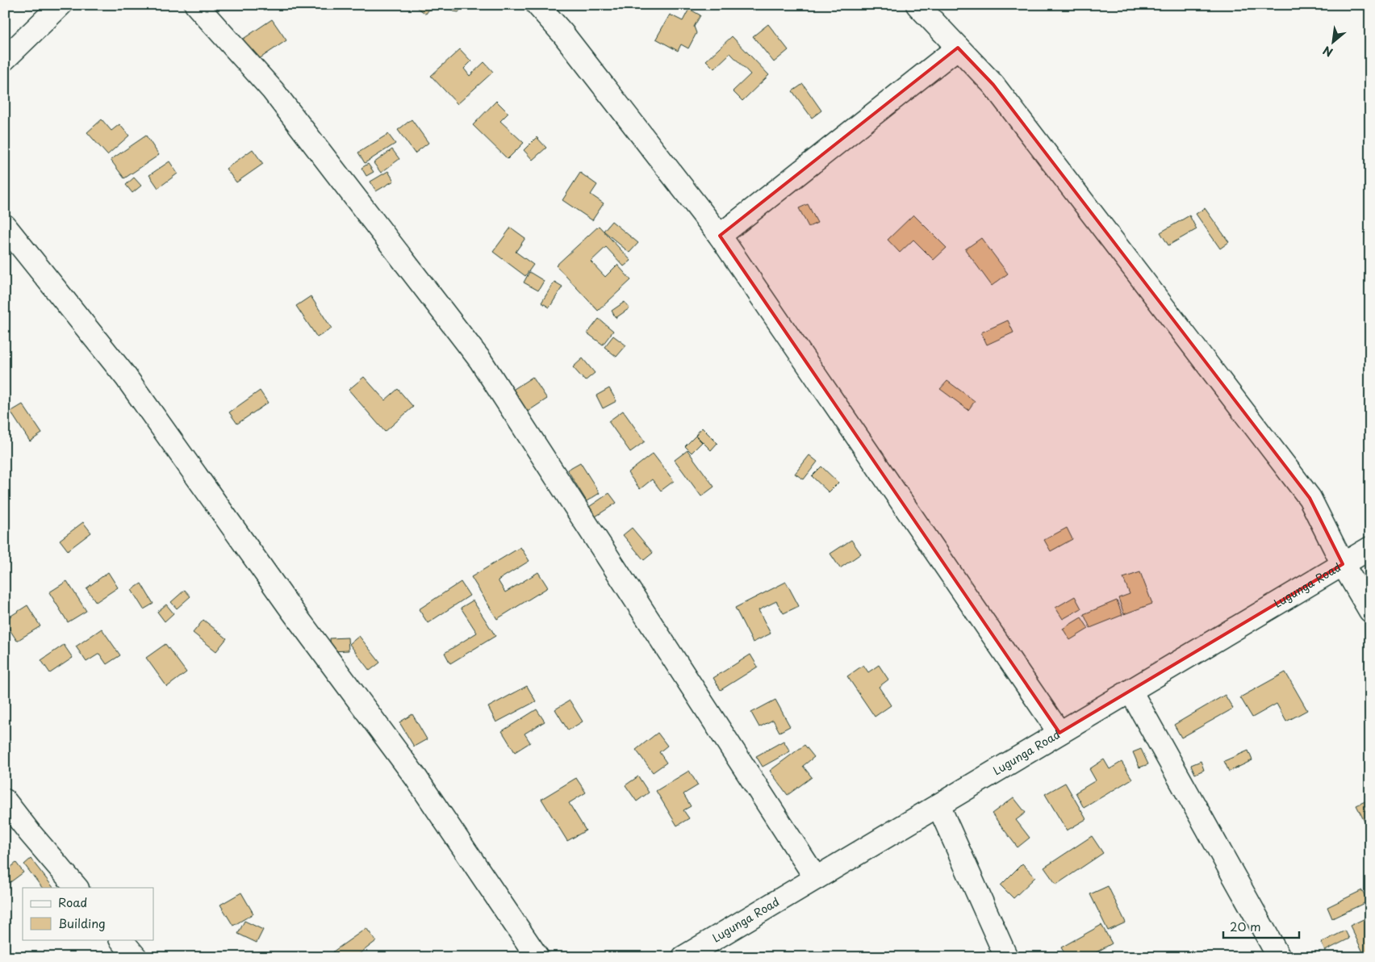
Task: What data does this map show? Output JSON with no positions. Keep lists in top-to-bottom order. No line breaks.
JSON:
{"streets":{"street":["Lugunga Road"]},"legend":["Road","Building"],"scale_bar":"20 m","north":"bottom left"}
